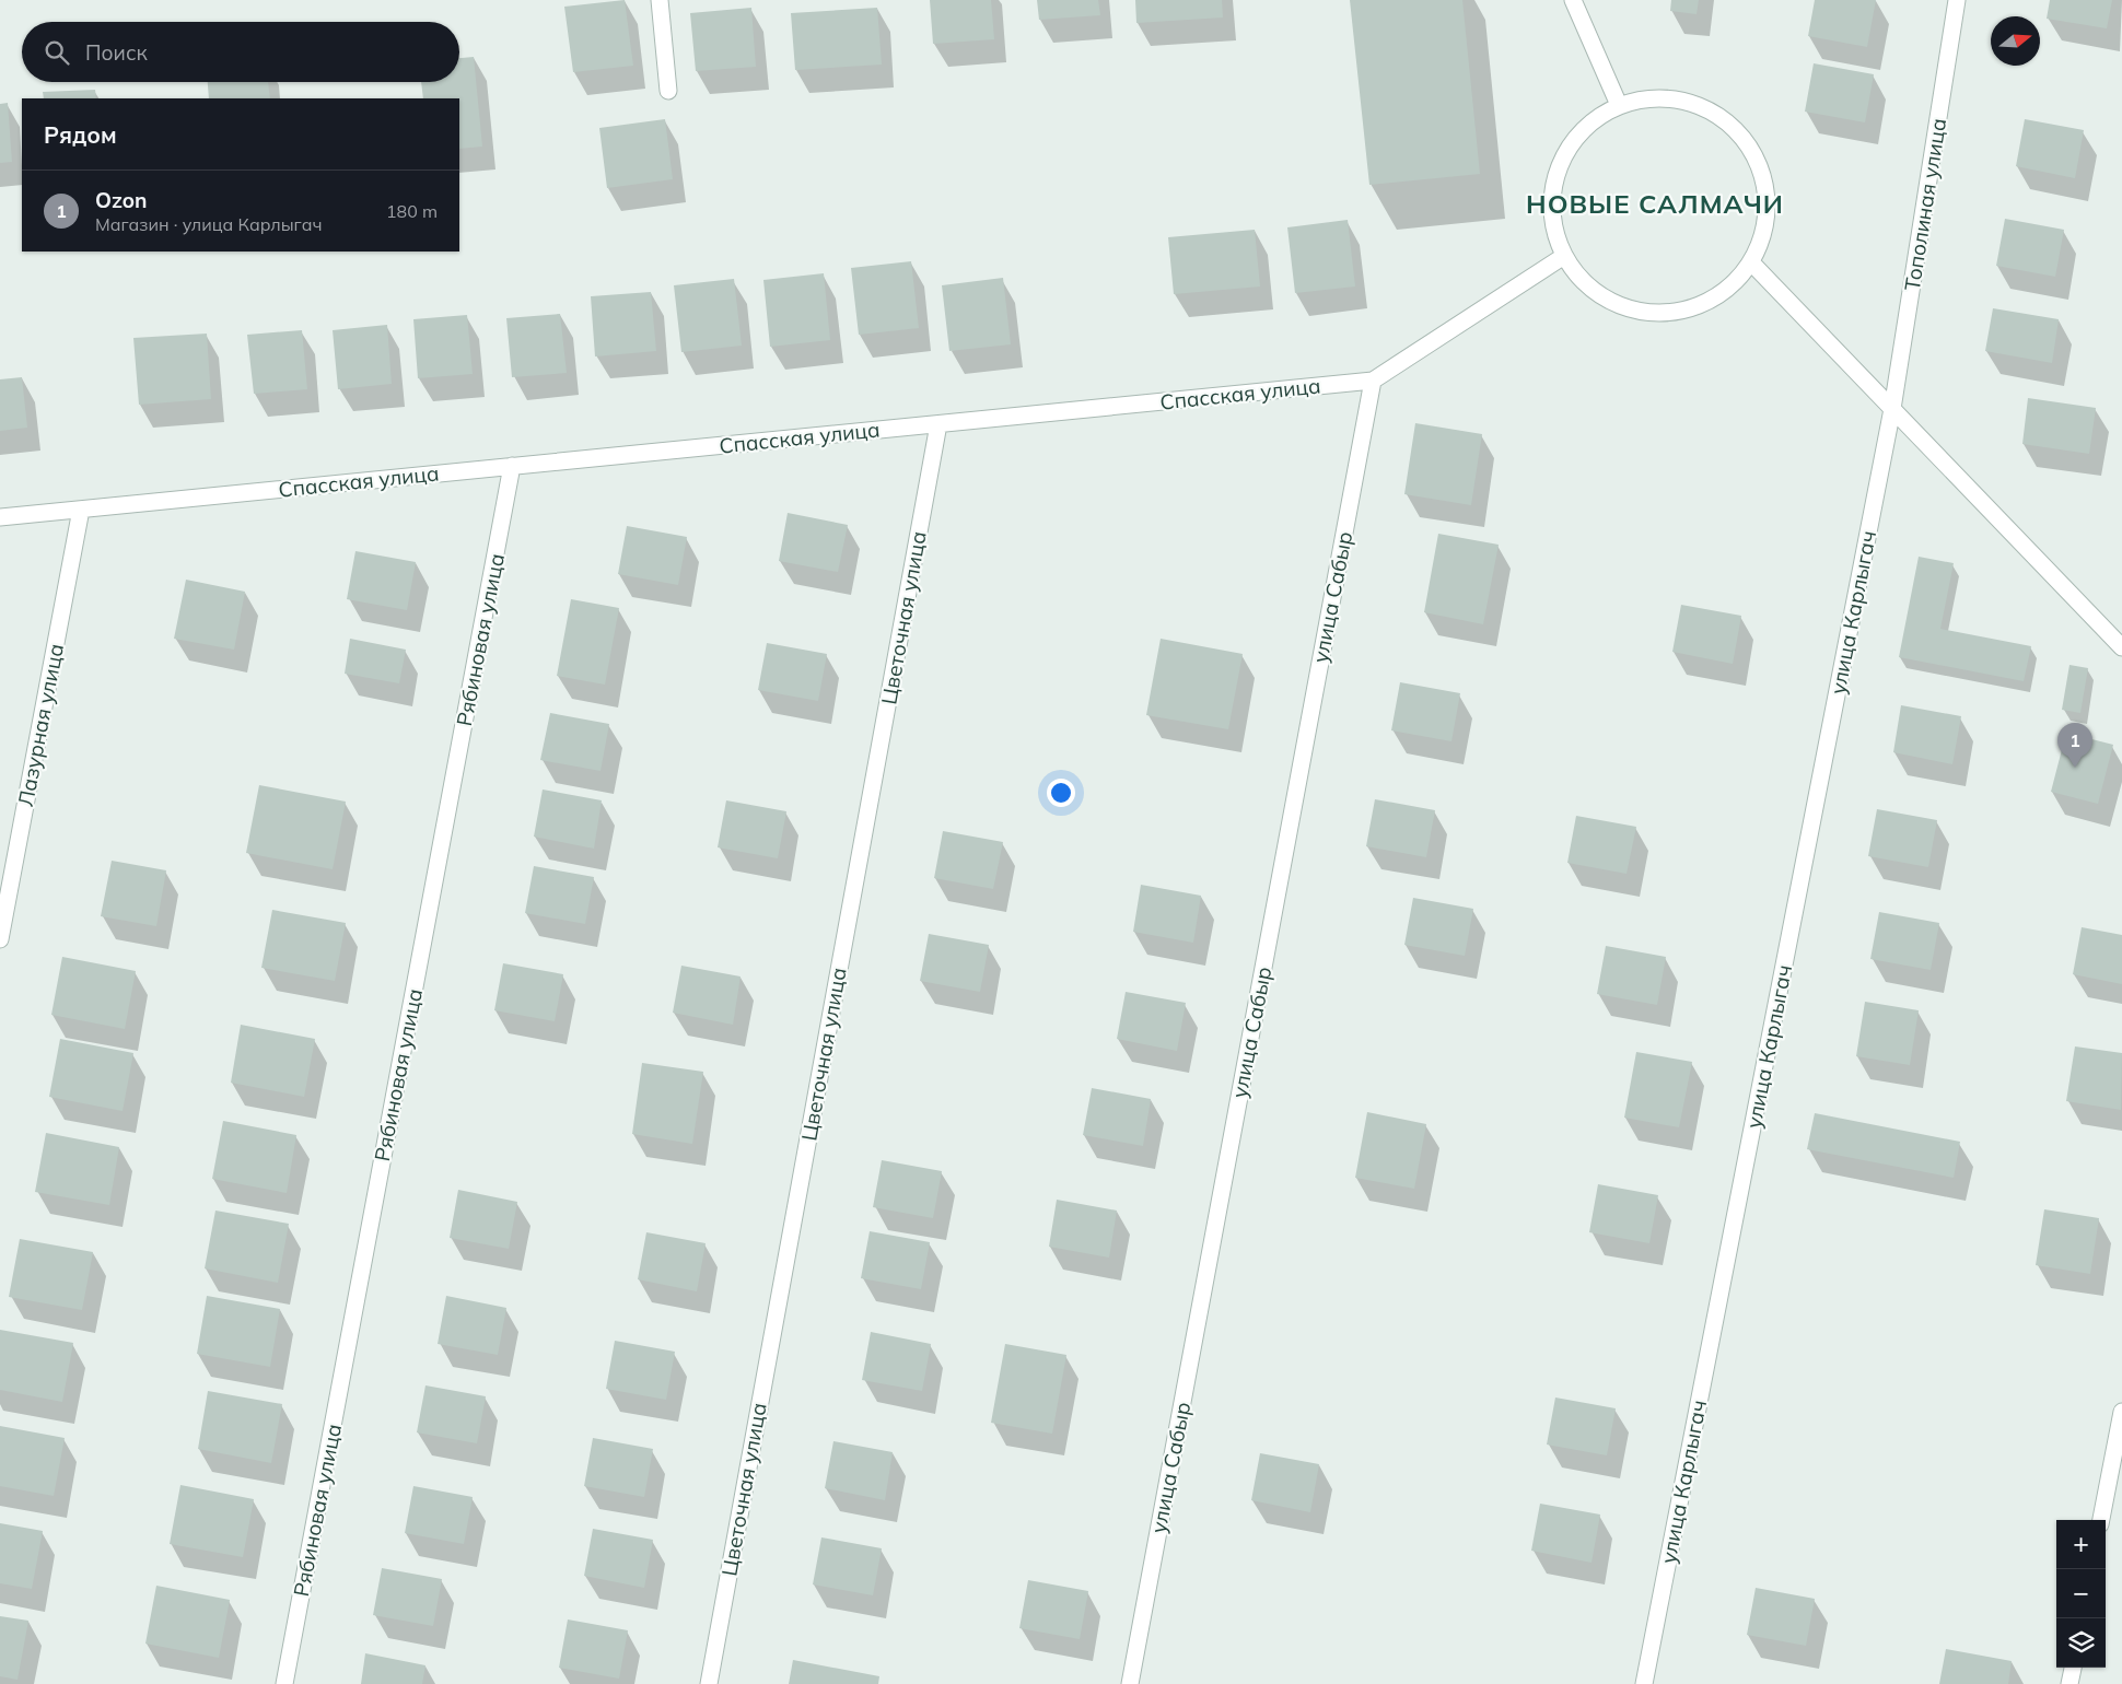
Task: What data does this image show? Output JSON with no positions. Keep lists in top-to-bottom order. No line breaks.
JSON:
{"streets":{"street":["Тополиная улица","Спасская улица","улица Сабыр","улица Карлыгач","Цветочная улица","Рябиновая улица","Лазурная улица"]},"crossings":[["Тополиная улица","улица Карлыгач"],["Спасская улица","улица Сабыр"],["Спасская улица","Цветочная улица"],["Спасская улица","Рябиновая улица"],["Спасская улица","Лазурная улица"]],"districts":["НОВЫЕ САЛМАЧИ"],"north":"right","page":{"search":"Поиск","heading":"Рядом","list":[{"mark":"1","name":"Ozon","note":"Магазин · улица Карлыгач","value":"180 m"}],"pins":"1","map_buttons":["+","−"]}}
